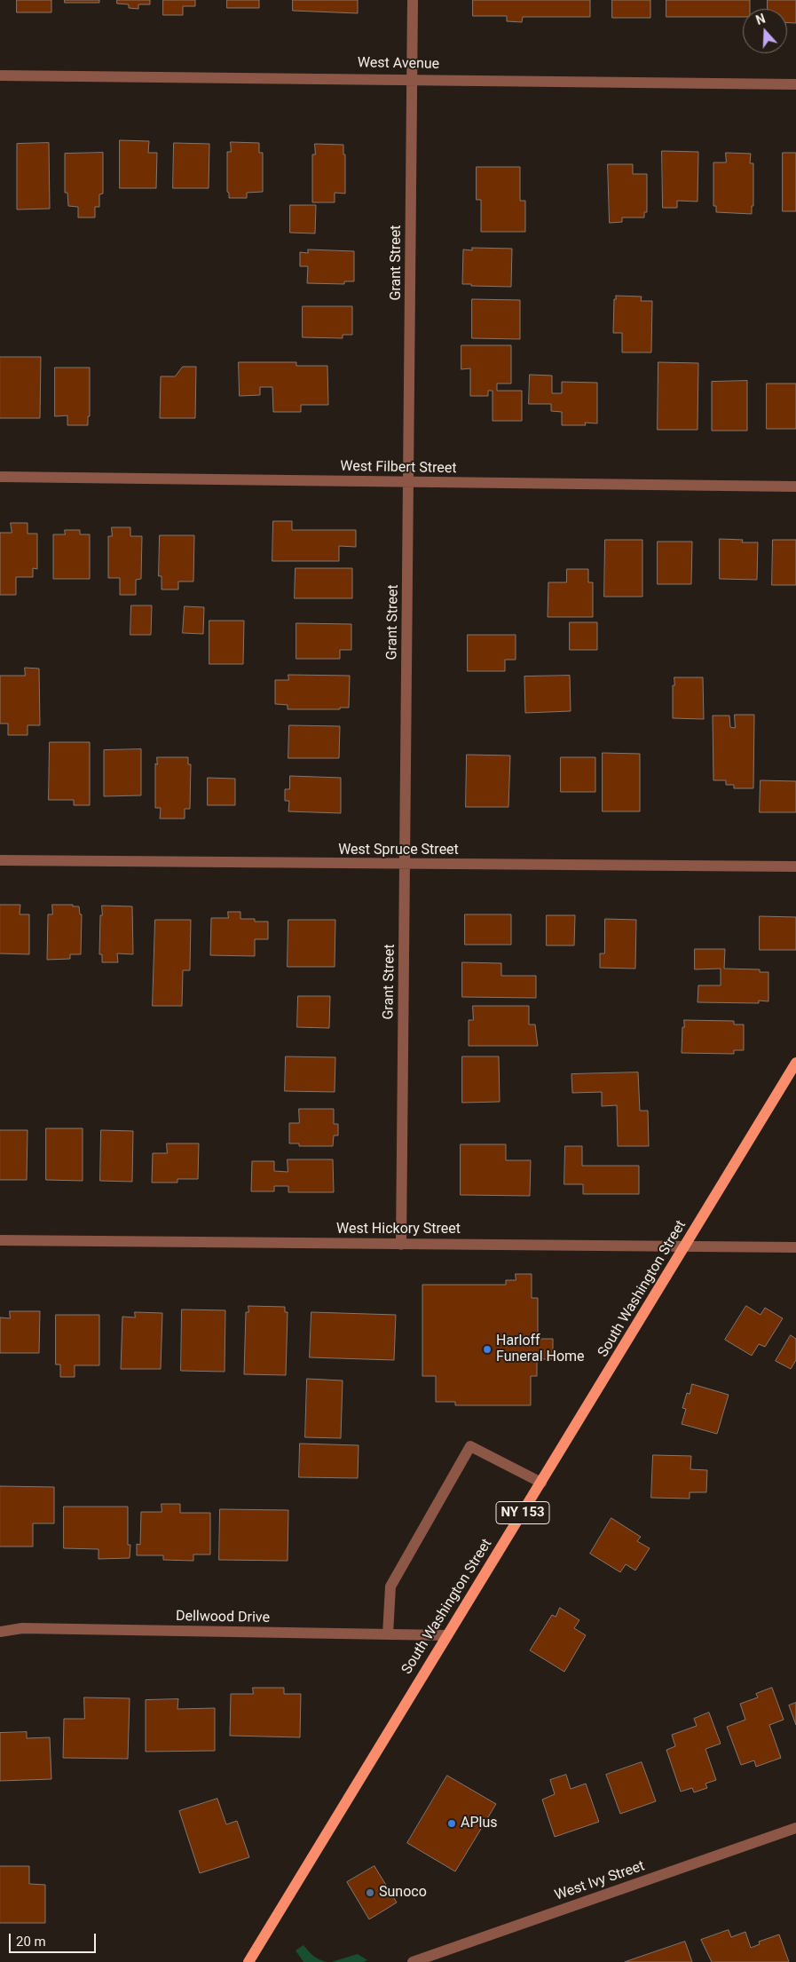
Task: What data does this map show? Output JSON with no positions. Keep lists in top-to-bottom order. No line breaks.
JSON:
{"streets":{"main road":["South Washington Street","NY 153"],"street":["West Avenue","Grant Street","West Filbert Street","West Spruce Street","West Hickory Street","Dellwood Drive","West Ivy Street"]},"crossings":[["West Avenue","Grant Street"],["Grant Street","West Filbert Street"],["Grant Street","West Spruce Street"],["Grant Street","West Hickory Street"],["West Hickory Street","South Washington Street"],["South Washington Street","Dellwood Drive"]],"places":["Harloff Funeral Home","APlus","Sunoco"],"scale_bar":"20 m","north":"top"}
